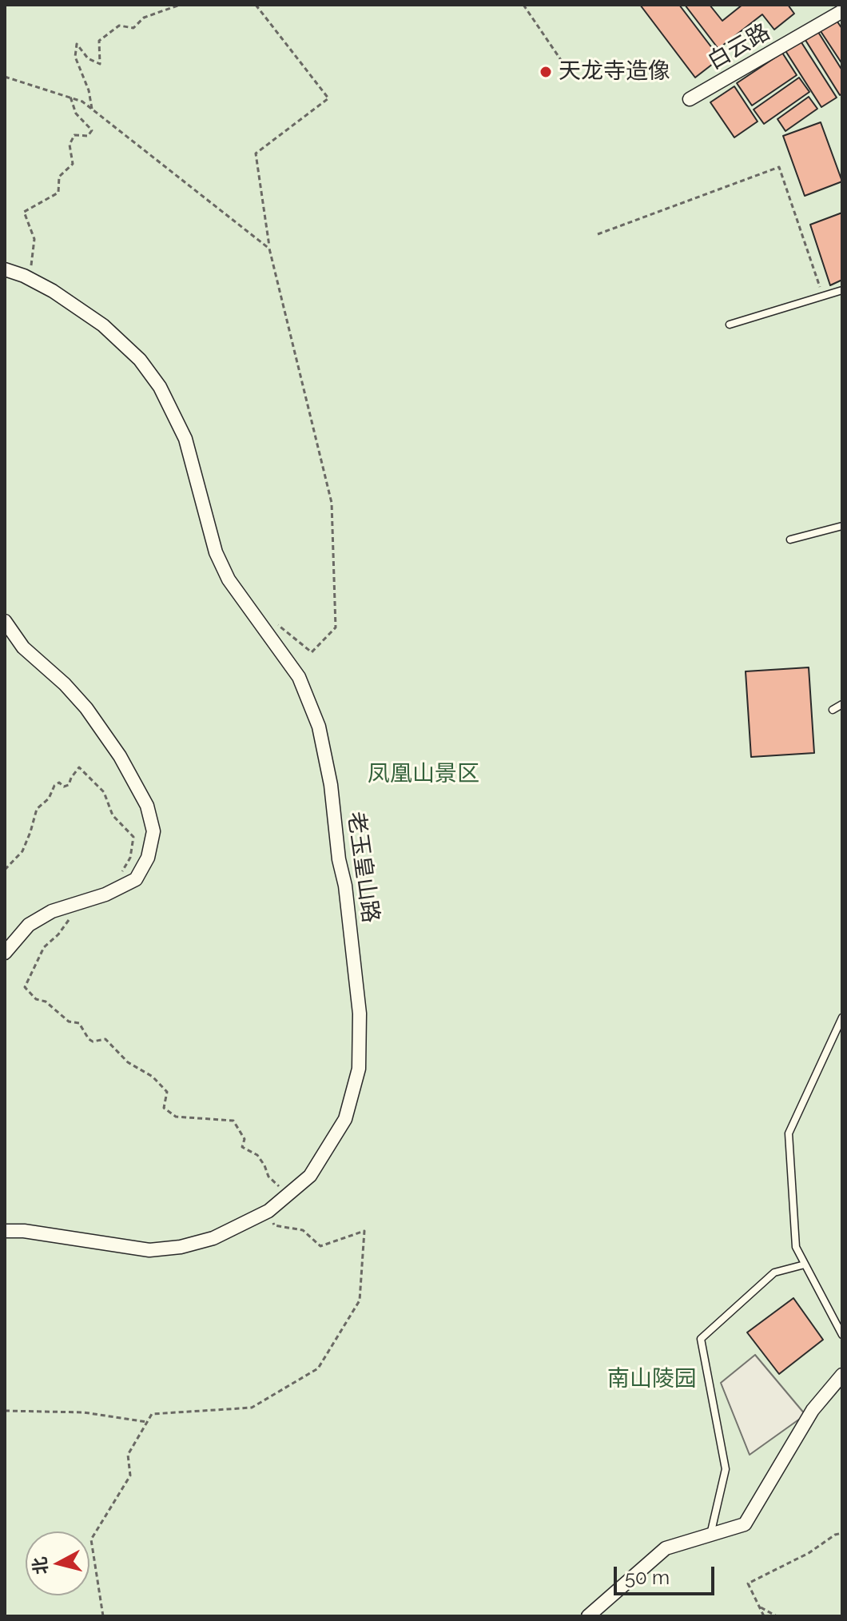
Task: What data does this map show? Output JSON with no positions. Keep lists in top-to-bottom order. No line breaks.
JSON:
{"streets":{"street":["白云路","老玉皇山路"]},"parks":["凤凰山景区","南山陵园"],"places":["天龙寺造像"],"scale_bar":"50 m","north":"left"}
